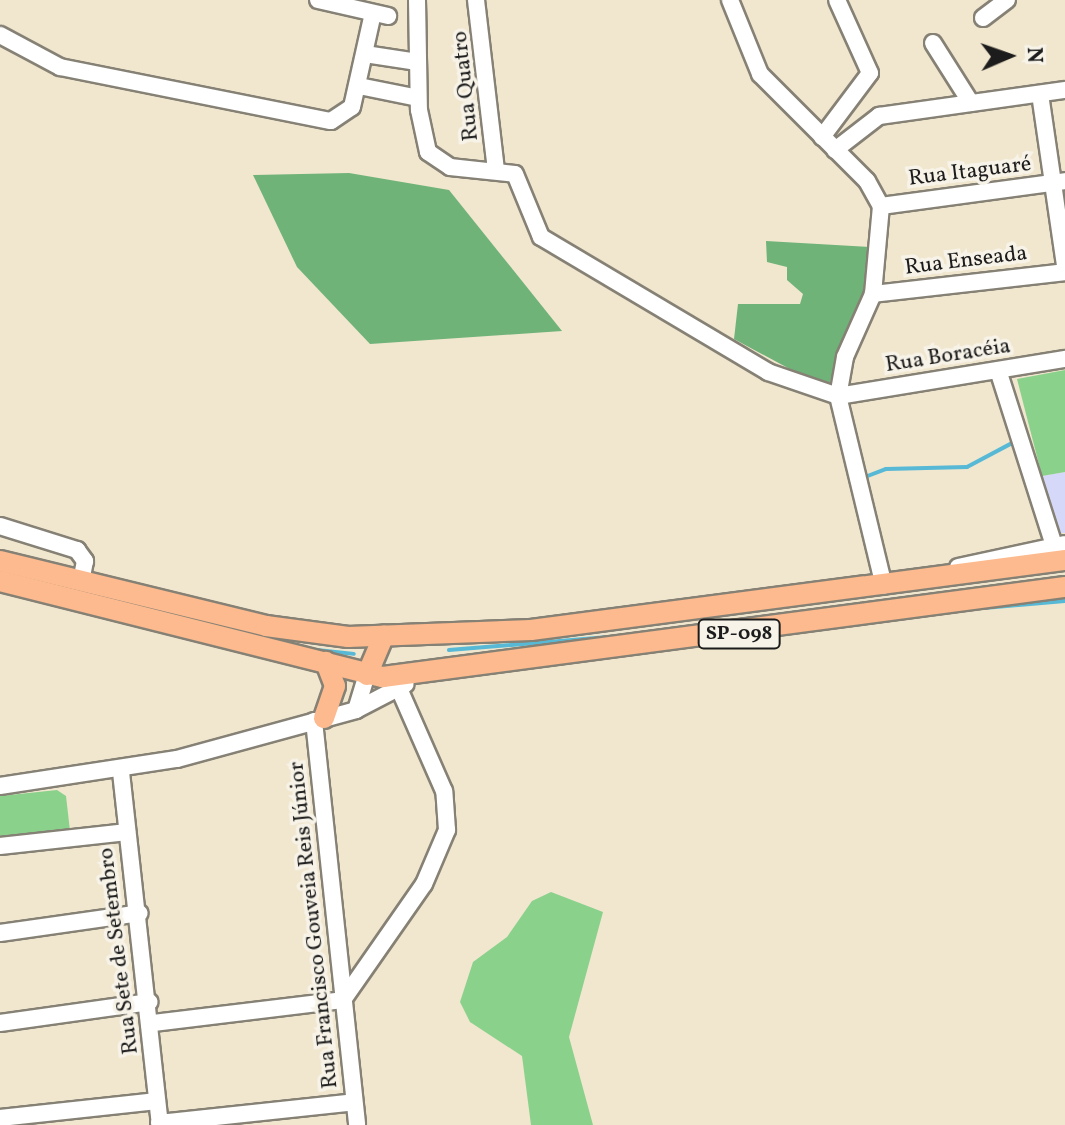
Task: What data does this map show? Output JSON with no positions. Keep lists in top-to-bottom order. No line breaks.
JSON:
{"streets":{"main road":["SP-098"],"street":["Rua Quatro","Rua Itaguaré","Rua Enseada","Rua Boracéia","Rua Francisco Gouveia Reis Júnior","Rua Sete de Setembro"]},"north":"right"}
